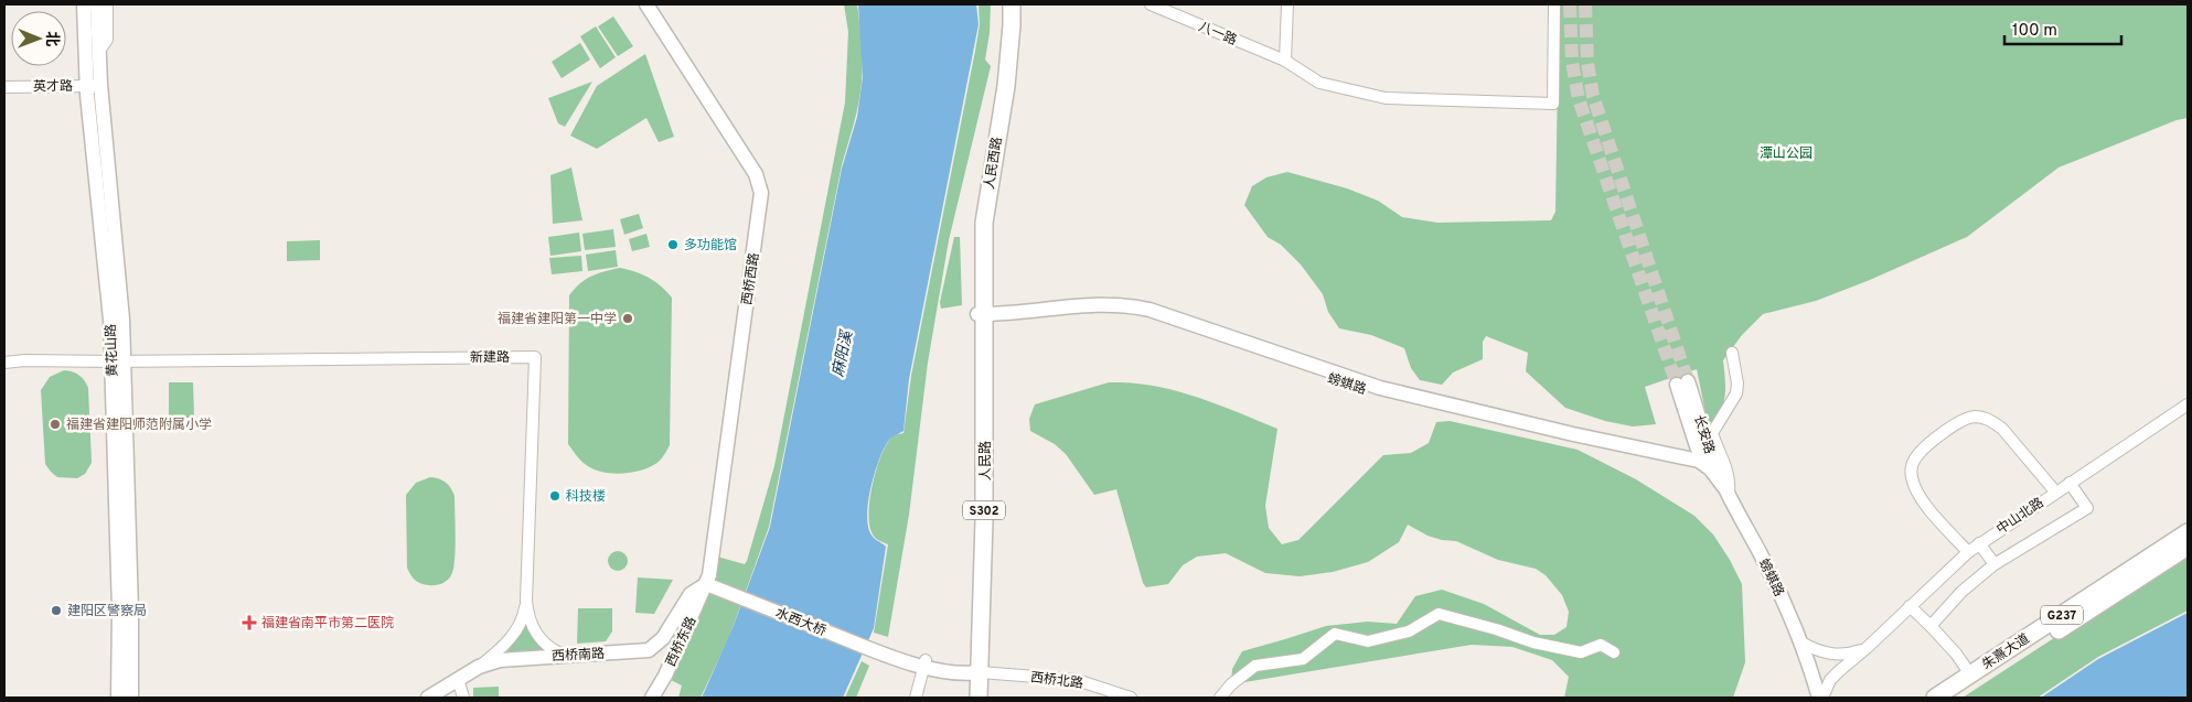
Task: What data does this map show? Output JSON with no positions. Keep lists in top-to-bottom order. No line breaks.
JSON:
{"streets":{"highway":["人民西路","人民路","S302","G237","朱熹大道"],"main road":["西桥西路","黄花山路","螃蜞路","长安路","水西大桥","西桥东路","西桥南路"],"street":["八一路","英才路","新建路","中山北路","西桥北路"]},"crossings":[["英才路","黄花山路"],["人民西路","螃蜞路"],["人民西路","人民路"],["西桥西路","水西大桥"],["西桥西路","西桥东路"],["西桥西路","西桥南路"],["黄花山路","新建路"],["新建路","西桥南路"],["螃蜞路","长安路"],["螃蜞路","人民路"],["人民路","水西大桥"],["人民路","西桥北路"],["水西大桥","西桥东路"],["水西大桥","西桥南路"],["水西大桥","西桥北路"],["西桥东路","西桥南路"]],"water":["麻阳溪"],"parks":["潭山公园"],"places":{"other":["多功能馆","福建省建阳第一中学","福建省建阳师范附属小学","科技楼","建阳区警察局"],"health":["福建省南平市第二医院"]},"scale_bar":"100 m","north":"right"}
